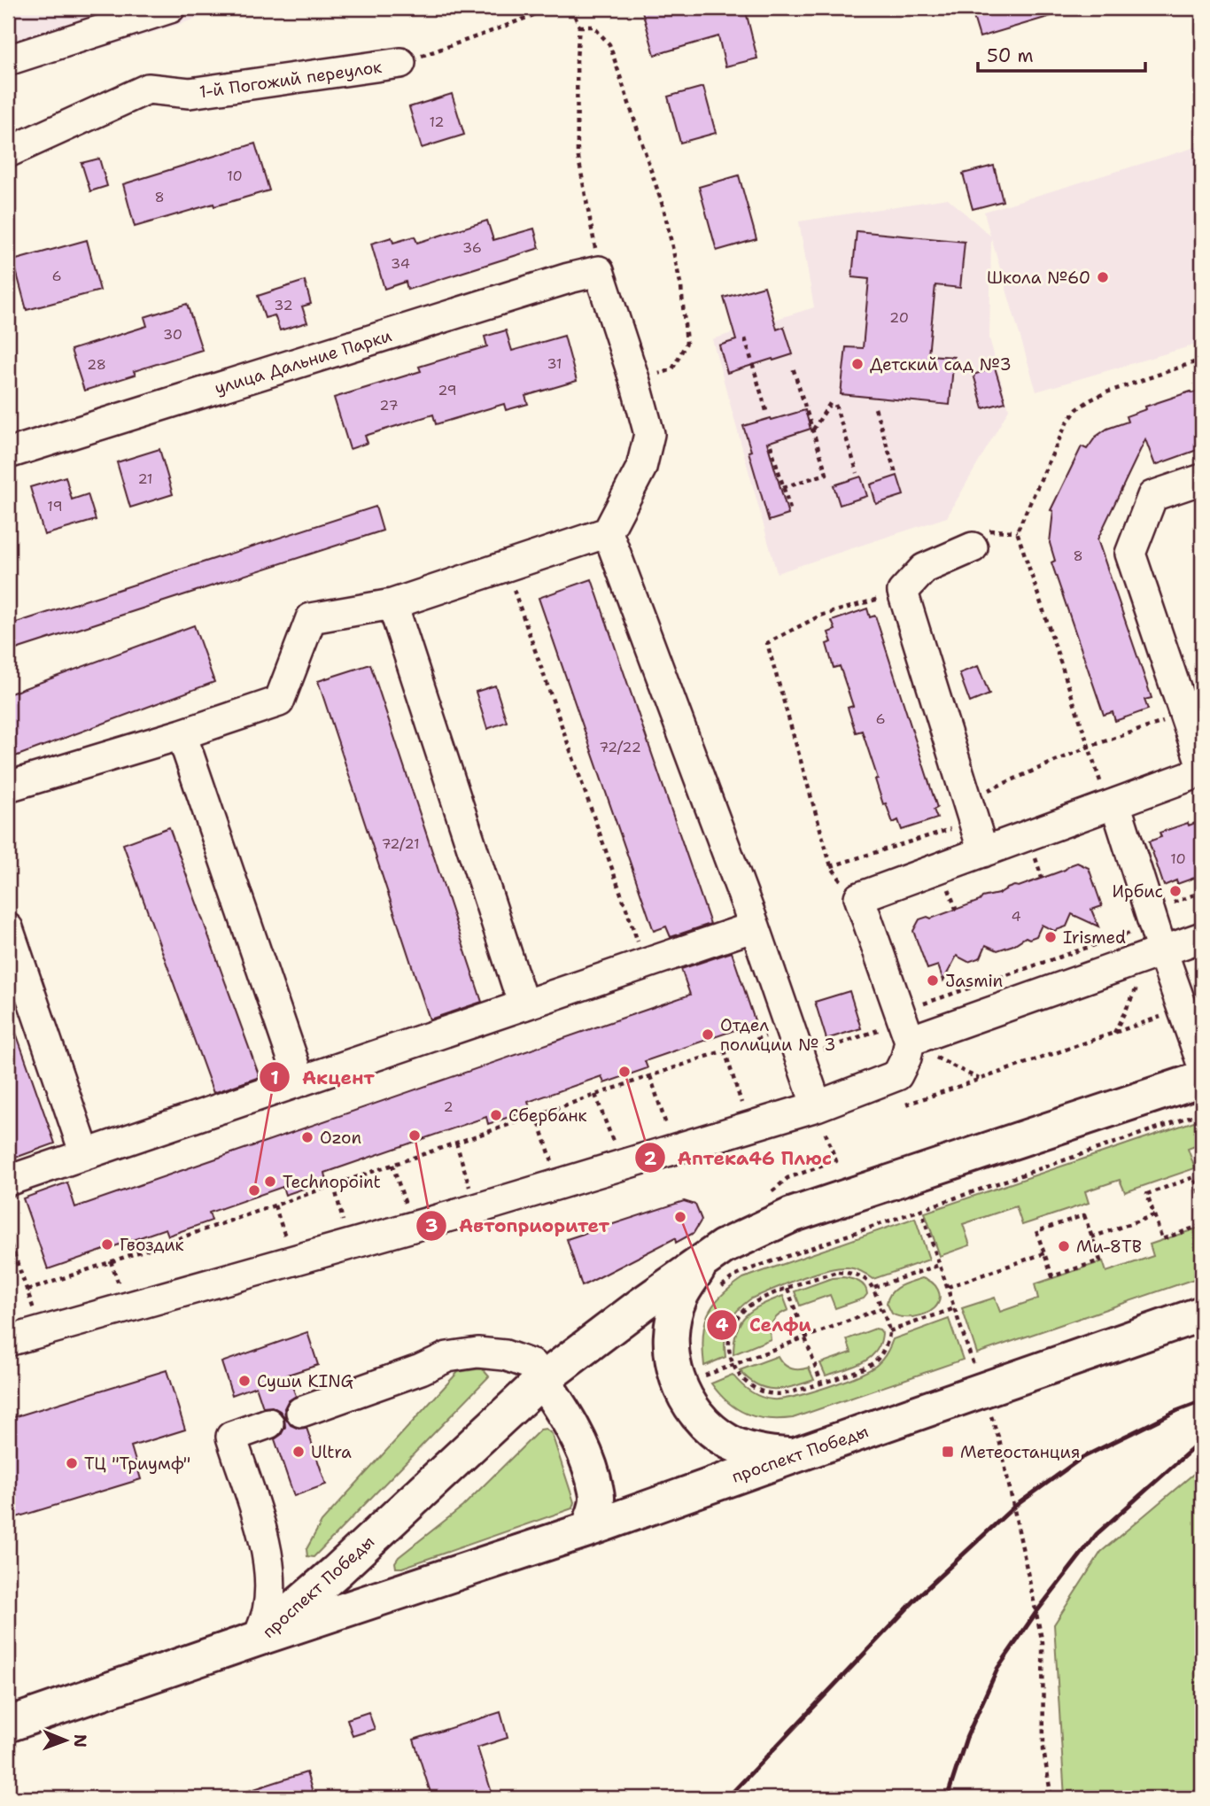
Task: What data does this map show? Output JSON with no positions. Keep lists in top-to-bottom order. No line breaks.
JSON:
{"streets":{"main road":["проспект Победы"],"street":["1-й Погожий переулок","улица Дальние Парки"]},"places":{"other":["Школа №60","Детский сад №3","Ирбис","Irismed","Jasmin","Отдел полиции № 3","Аптека46 Плюс","Сбербанк","Автоприоритет","Ozon","Technopoint","Акцент","Селфи","Гвоздик","Ми-8ТВ","Суши KING","Ultra","ТЦ \"Триумф\""],"transit":["Метеостанция"]},"house_numbers":["12","10","8","36","34","6","32","20","30","31","28","29","27","21","19","8","6","72/22","72/21","10","4","2"],"scale_bar":"50 m","north":"right"}
